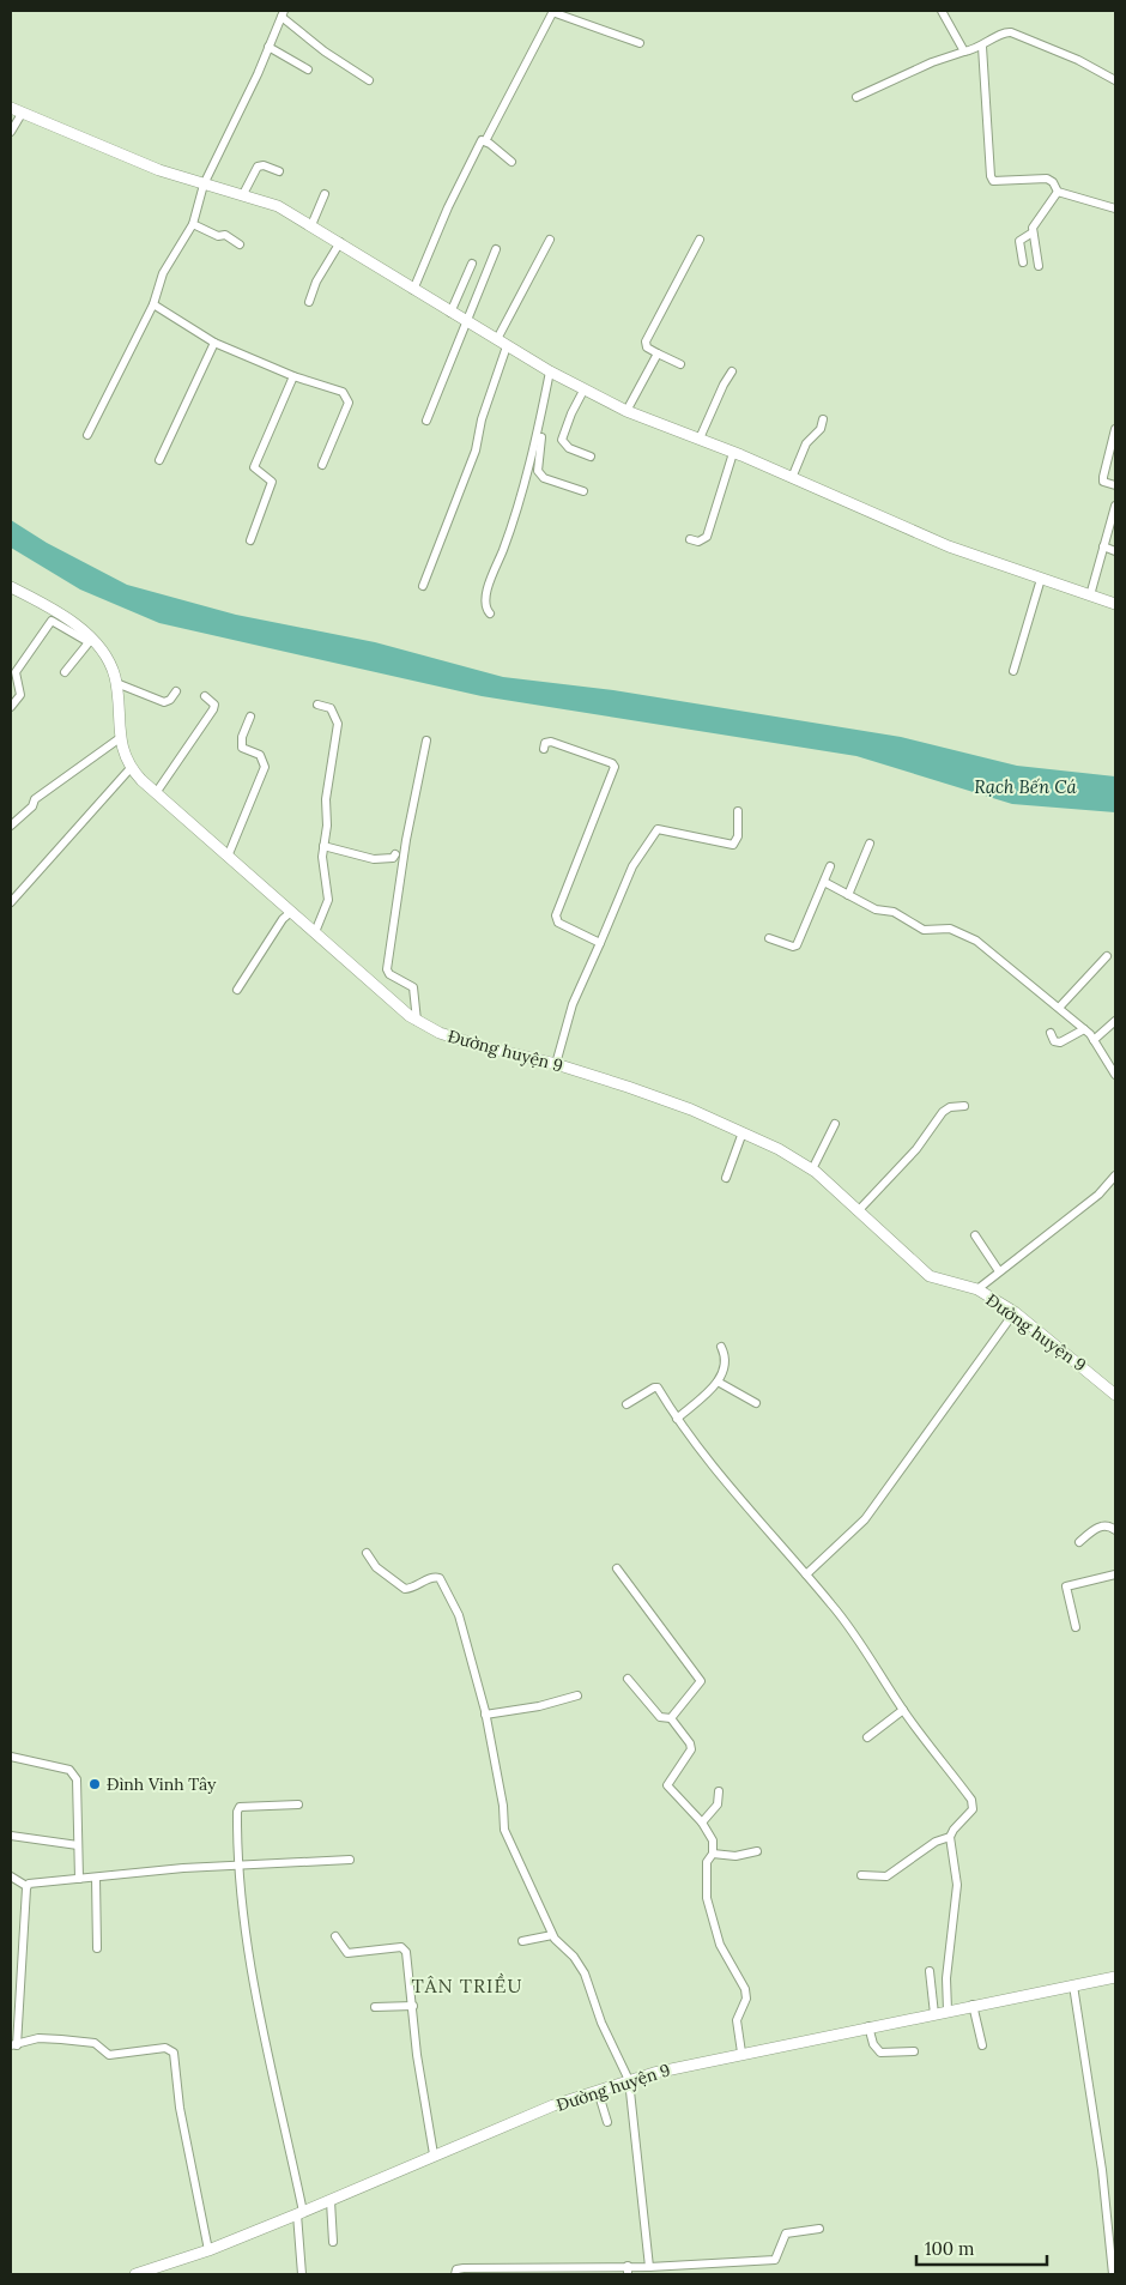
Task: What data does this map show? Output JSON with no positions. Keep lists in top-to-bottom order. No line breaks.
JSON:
{"streets":{"street":["Đường huyện 9"]},"districts":["TÂN TRIỀU"],"water":["Rạch Bến Cá"],"places":["Đình Vinh Tây"],"scale_bar":"100 m"}
